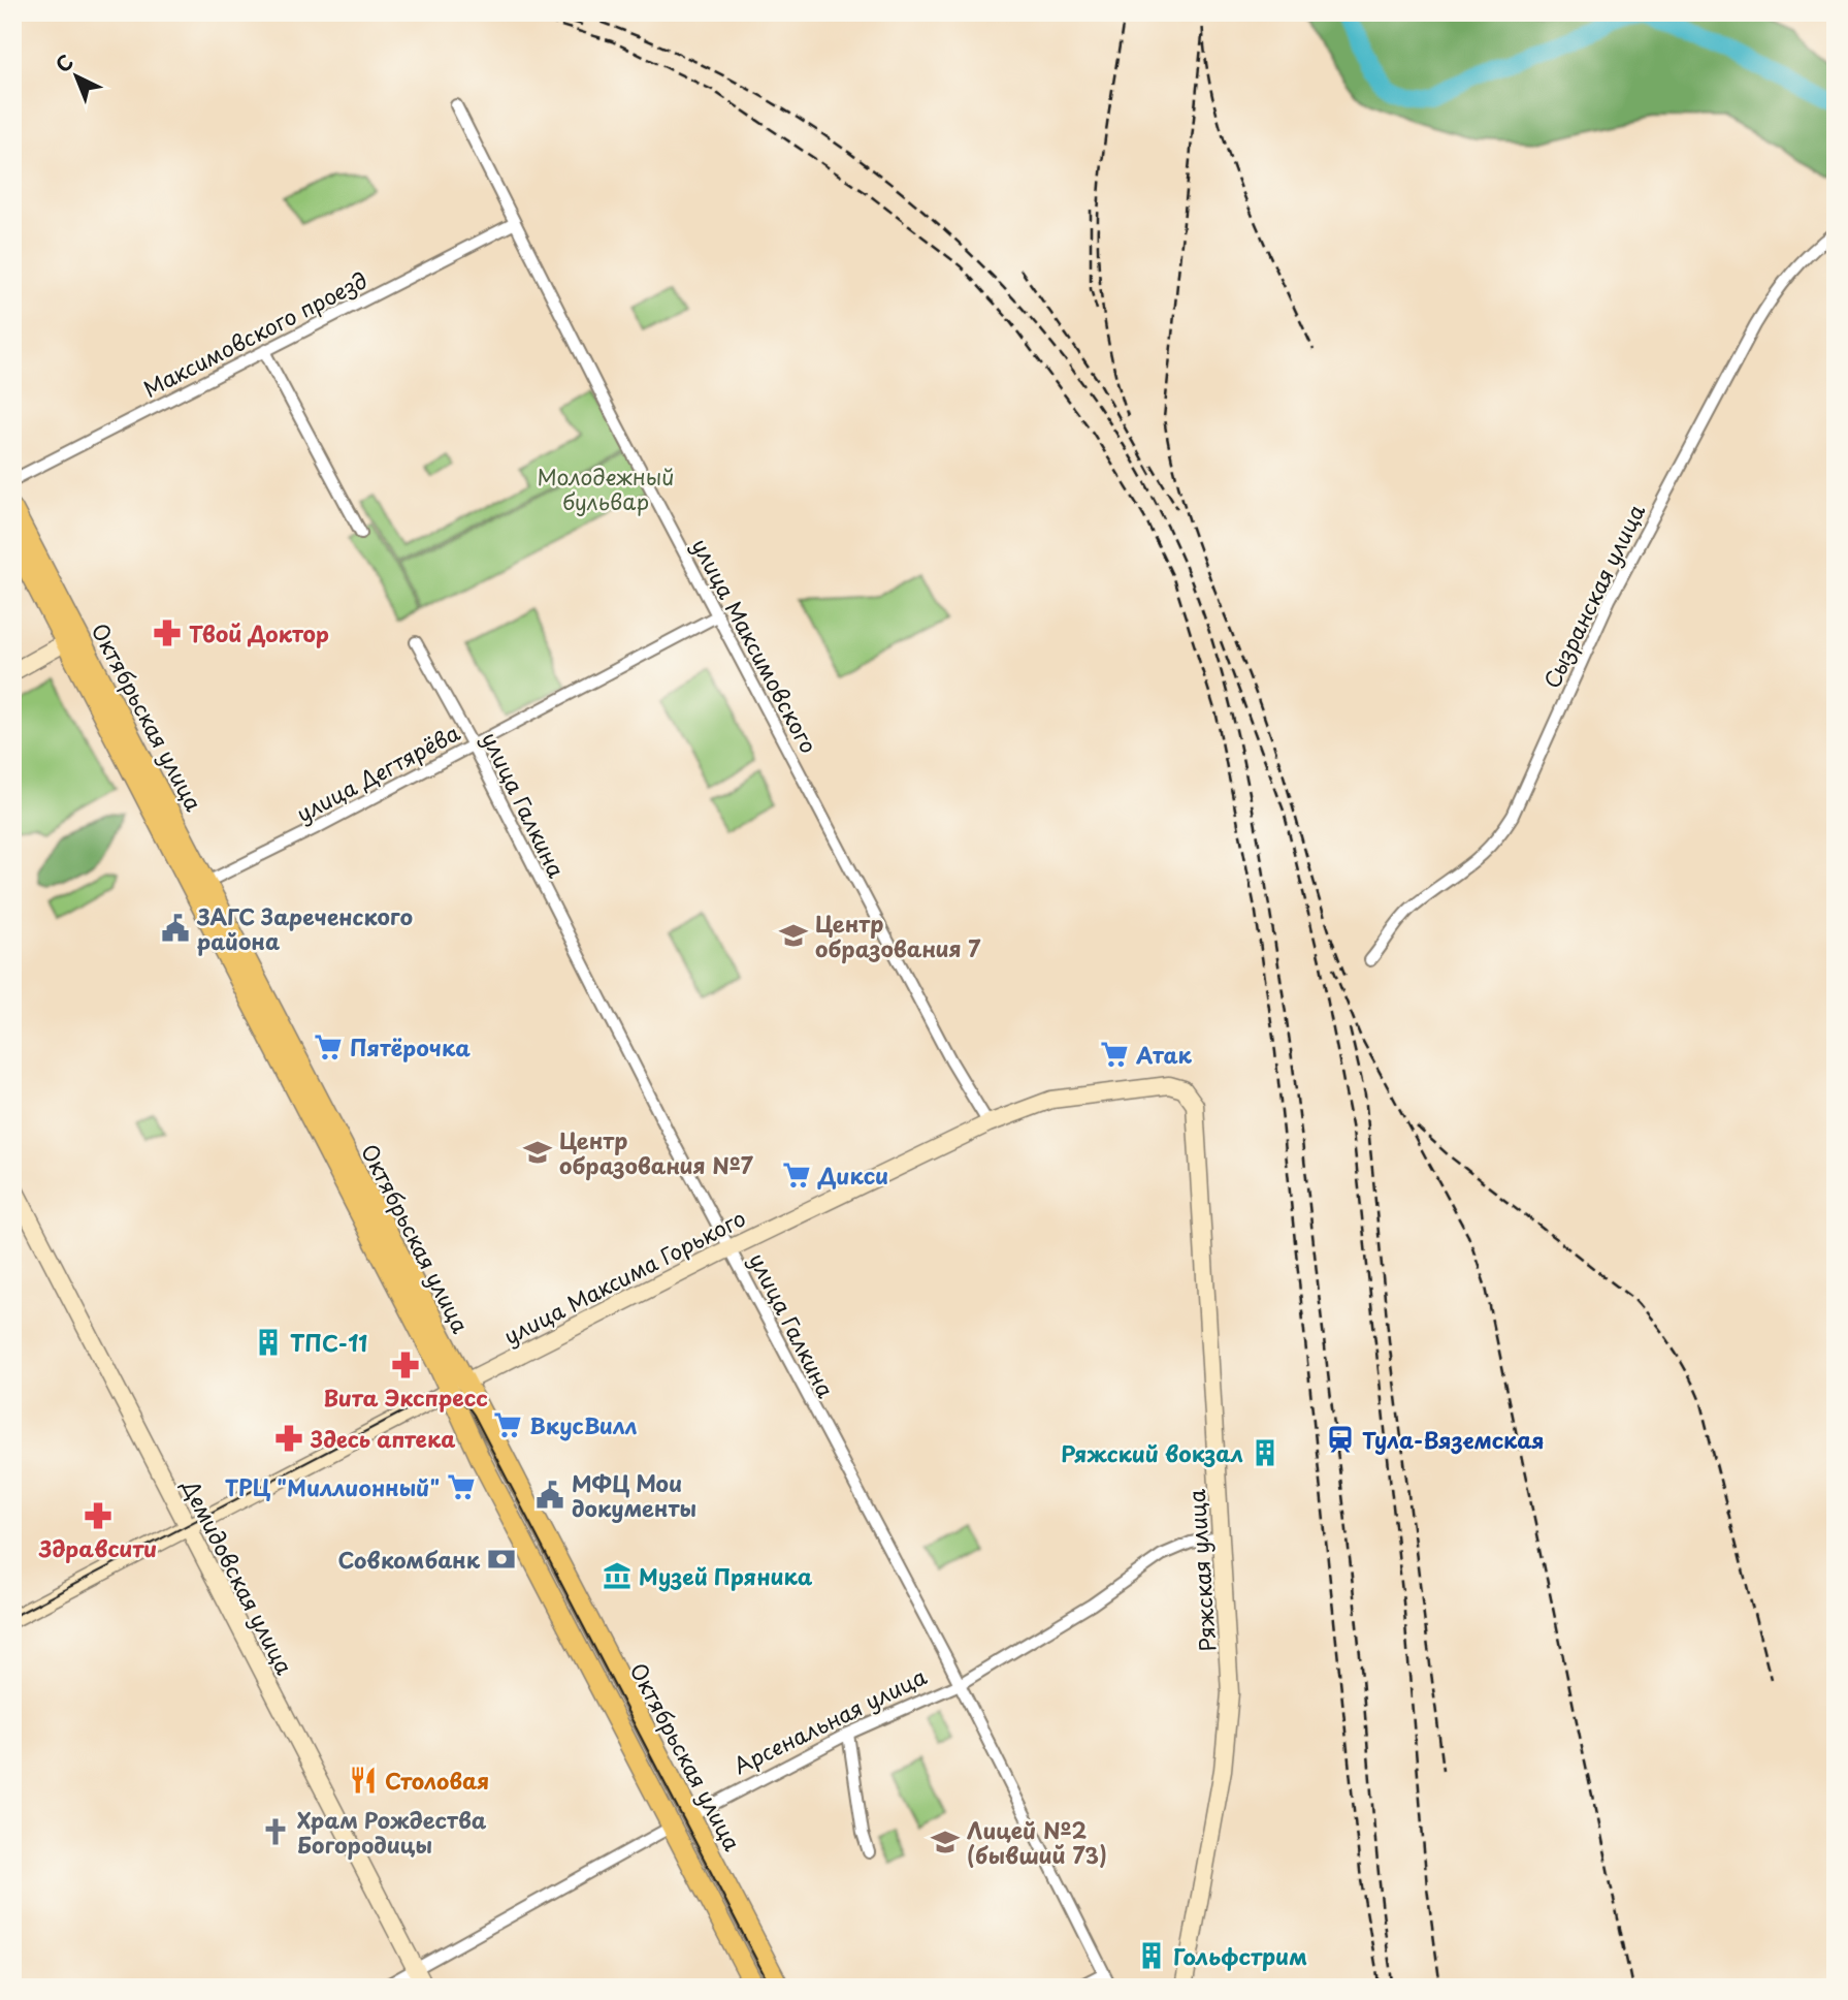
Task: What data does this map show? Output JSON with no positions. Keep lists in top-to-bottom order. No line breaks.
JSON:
{"streets":{"main road":["Октябрьская улица","Арсенальная улица"],"street":["Максимовского проезд","Сызранская улица","улица Максимовского","улица Дегтярёва","улица Галкина","улица Максима Горького","Ряжская улица","Демидовская улица"]},"crossings":[["Максимовского проезд","улица Максимовского"],["улица Максимовского","улица Дегтярёва"],["улица Максимовского","улица Максима Горького"],["Октябрьская улица","улица Дегтярёва"],["Октябрьская улица","улица Максима Горького"],["Октябрьская улица","Арсенальная улица"],["улица Дегтярёва","улица Галкина"],["улица Галкина","улица Максима Горького"],["улица Галкина","Арсенальная улица"],["улица Максима Горького","Ряжская улица"],["улица Максима Горького","Демидовская улица"],["Ряжская улица","Арсенальная улица"],["Демидовская улица","Арсенальная улица"]],"parks":["Молодежный бульвар"],"places":{"pharmacy":["Твой Доктор","Вита Экспресс","Здесь аптека","Здравсити"],"public building":["ЗАГС Зареченского района","МФЦ Мои документы"],"school or university":["Центр образования 7","Центр образования №7","Лицей №2 (бывший 73)"],"supermarket":["Пятёрочка","Атак","Дикси","ВкусВилл","ТРЦ \"Миллионный\""],"building":["ТПС-11","Ряжский вокзал","Гольфстрим"],"station":["Тула-Вяземская"],"bank":["Совкомбанк"],"museum":["Музей Пряника"],"restaurant":["Столовая"],"church":["Храм Рождества Богородицы"]},"north":"top left"}
